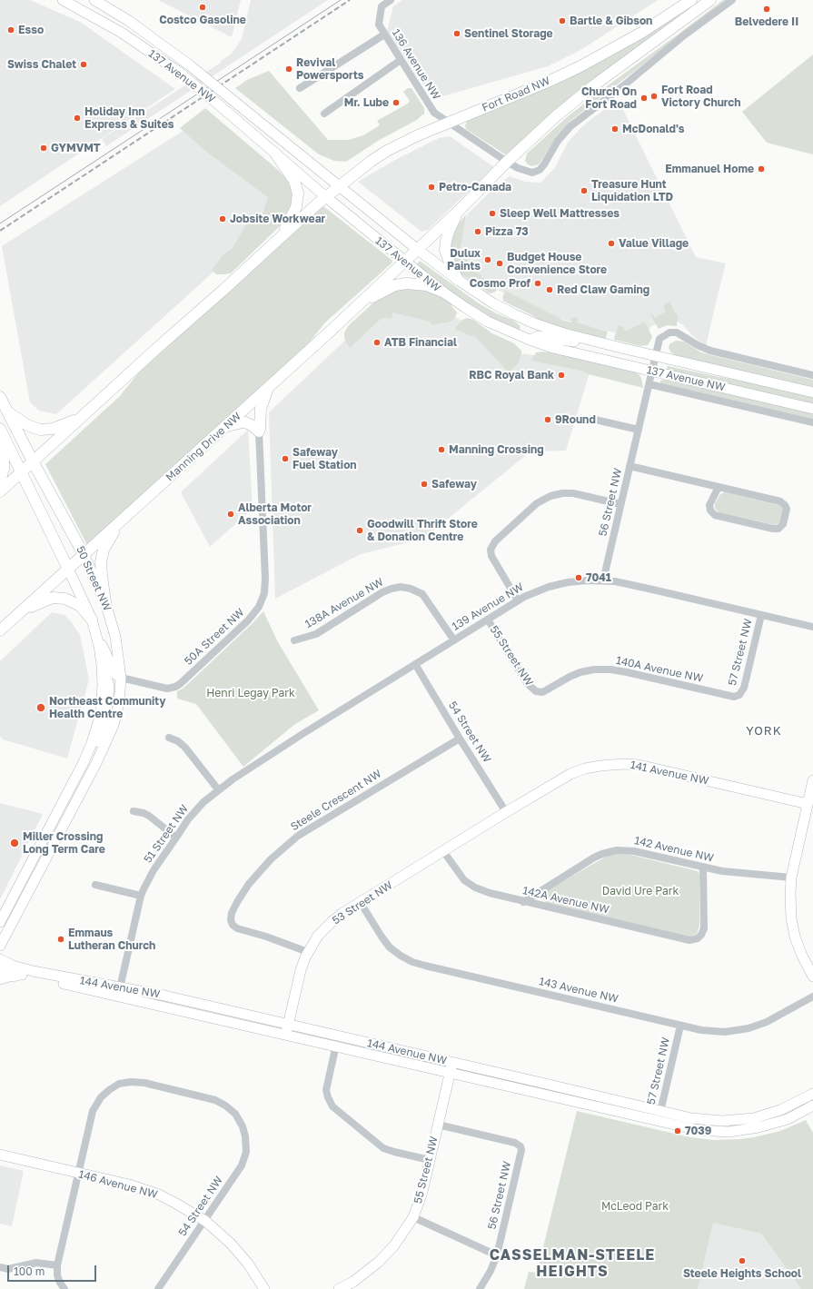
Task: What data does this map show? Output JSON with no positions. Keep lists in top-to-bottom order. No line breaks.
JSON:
{"streets":{"main road":["Fort Road NW","Manning Drive NW","50 Street NW"],"street":["136 Avenue NW","137 Avenue NW","56 Street NW","138A Avenue NW","139 Avenue NW","50A Street NW","57 Street NW","55 Street NW","140A Avenue NW","54 Street NW","141 Avenue NW","Steele Crescent NW","51 Street NW","142 Avenue NW","142A Avenue NW","53 Street NW","144 Avenue NW","143 Avenue NW","146 Avenue NW"]},"crossings":[["136 Avenue NW","Fort Road NW"],["137 Avenue NW","Fort Road NW"],["137 Avenue NW","Manning Drive NW"],["137 Avenue NW","56 Street NW"],["Manning Drive NW","50 Street NW"],["56 Street NW","139 Avenue NW"],["56 Street NW","55 Street NW"],["50 Street NW","50A Street NW"],["138A Avenue NW","139 Avenue NW"],["139 Avenue NW","57 Street NW"],["139 Avenue NW","55 Street NW"],["139 Avenue NW","54 Street NW"],["139 Avenue NW","51 Street NW"],["57 Street NW","140A Avenue NW"],["57 Street NW","144 Avenue NW"],["57 Street NW","143 Avenue NW"],["55 Street NW","140A Avenue NW"],["55 Street NW","144 Avenue NW"],["54 Street NW","141 Avenue NW"],["54 Street NW","Steele Crescent NW"],["54 Street NW","146 Avenue NW"],["141 Avenue NW","142A Avenue NW"],["141 Avenue NW","53 Street NW"],["Steele Crescent NW","53 Street NW"],["51 Street NW","144 Avenue NW"],["142 Avenue NW","142A Avenue NW"],["142A Avenue NW","53 Street NW"],["53 Street NW","144 Avenue NW"],["53 Street NW","143 Avenue NW"]],"districts":["YORK","CASSELMAN-STEELE HEIGHTS"],"parks":["Henri Legay Park","David Ure Park","McLeod Park"],"places":["Costco Gasoline","Belvedere II","Bartle & Gibson","Esso","Sentinel Storage","Swiss Chalet","Revival Powersports","Fort Road Victory Church","Church On Fort Road","Mr. Lube","Holiday Inn Express & Suites","McDonald's","GYMVMT","Emmanuel Home","Petro-Canada","Treasure Hunt Liquidation LTD","Sleep Well Mattresses","Jobsite Workwear","Pizza 73","Value Village","Dulux Paints","Budget House Convenience Store","Cosmo Prof","Red Claw Gaming","ATB Financial","RBC Royal Bank","9Round","Manning Crossing","Safeway Fuel Station","Safeway","Alberta Motor Association","Goodwill Thrift Store & Donation Centre","7041","Northeast Community Health Centre","Miller Crossing Long Term Care","Emmaus Lutheran Church","7039","Steele Heights School"],"scale_bar":"100 m"}
